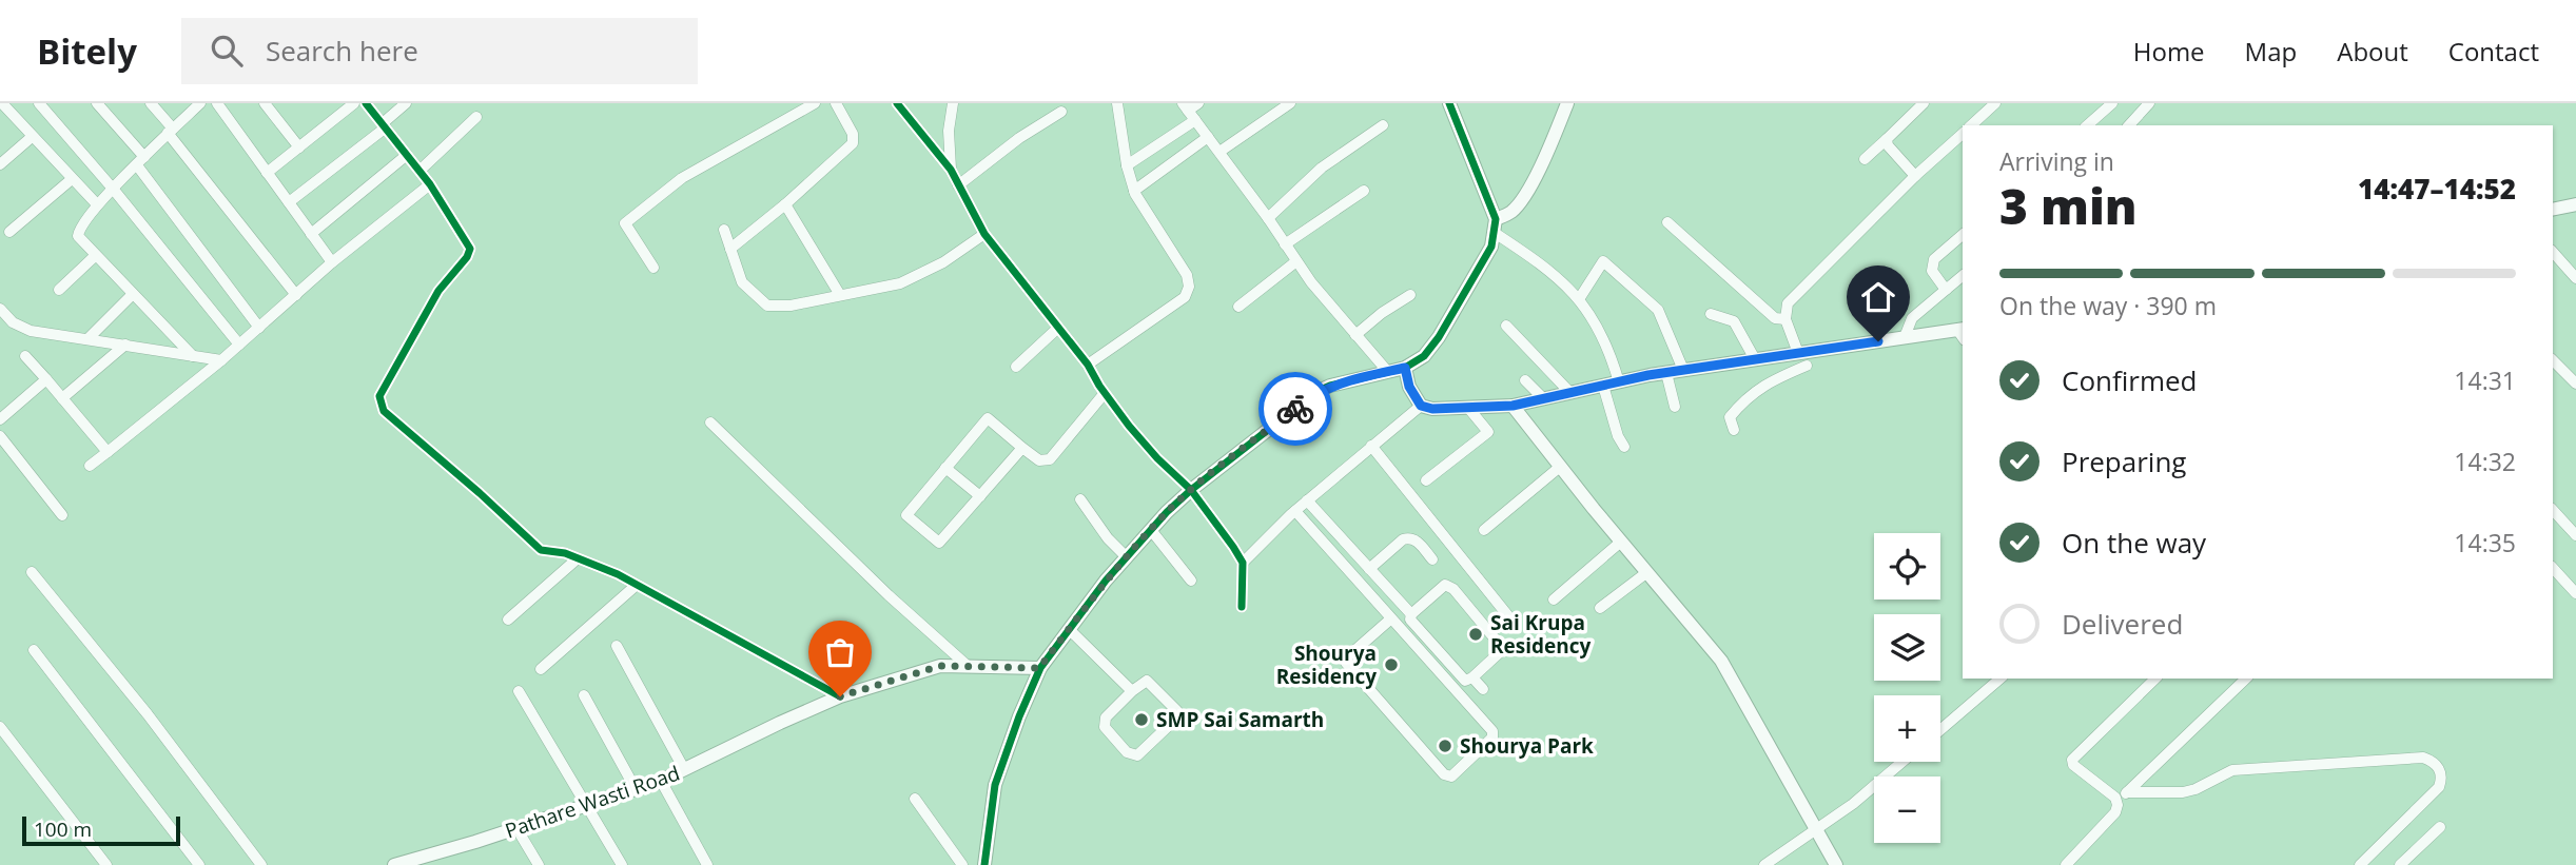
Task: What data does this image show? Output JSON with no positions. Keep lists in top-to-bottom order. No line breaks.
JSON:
{"streets":{"street":["Pathare Wasti Road"]},"places":["Sai Krupa Residency","Shourya Residency","SMP Sai Samarth","Shourya Park"],"scale_bar":"100 m","page":{"header":"Bitely","search":"Search here","nav":["Home","Map","About","Contact"],"heading":["3 min","Arriving in","14:47–14:52"],"bar":"On the way · 390 m","list":[["Confirmed","14:31"],["Preparing","14:32"],["On the way","14:35"],"Delivered"],"map_buttons":["+","−"],"scale":"100 m"}}
